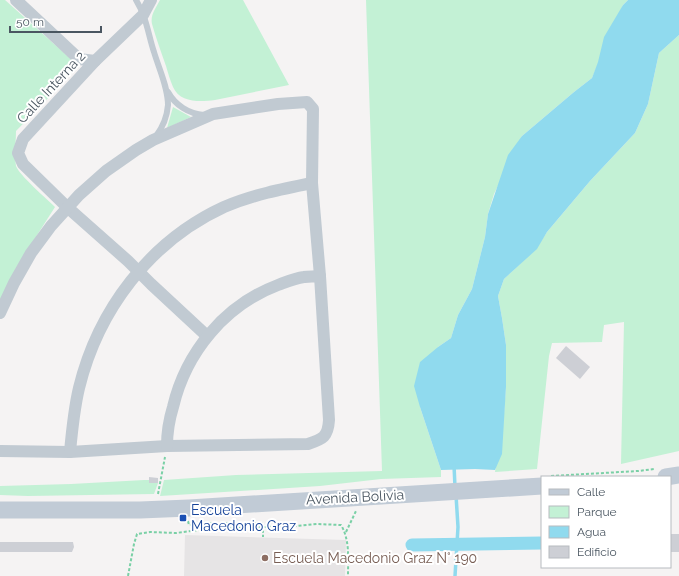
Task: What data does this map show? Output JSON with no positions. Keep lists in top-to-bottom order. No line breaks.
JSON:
{"streets":{"street":["Calle Interna 2","Avenida Bolivia"]},"places":{"transit":["Escuela Macedonio Graz"],"other":["Escuela Macedonio Graz N° 190"]},"legend":["Calle","Parque","Agua","Edificio"],"scale_bar":"50 m"}
